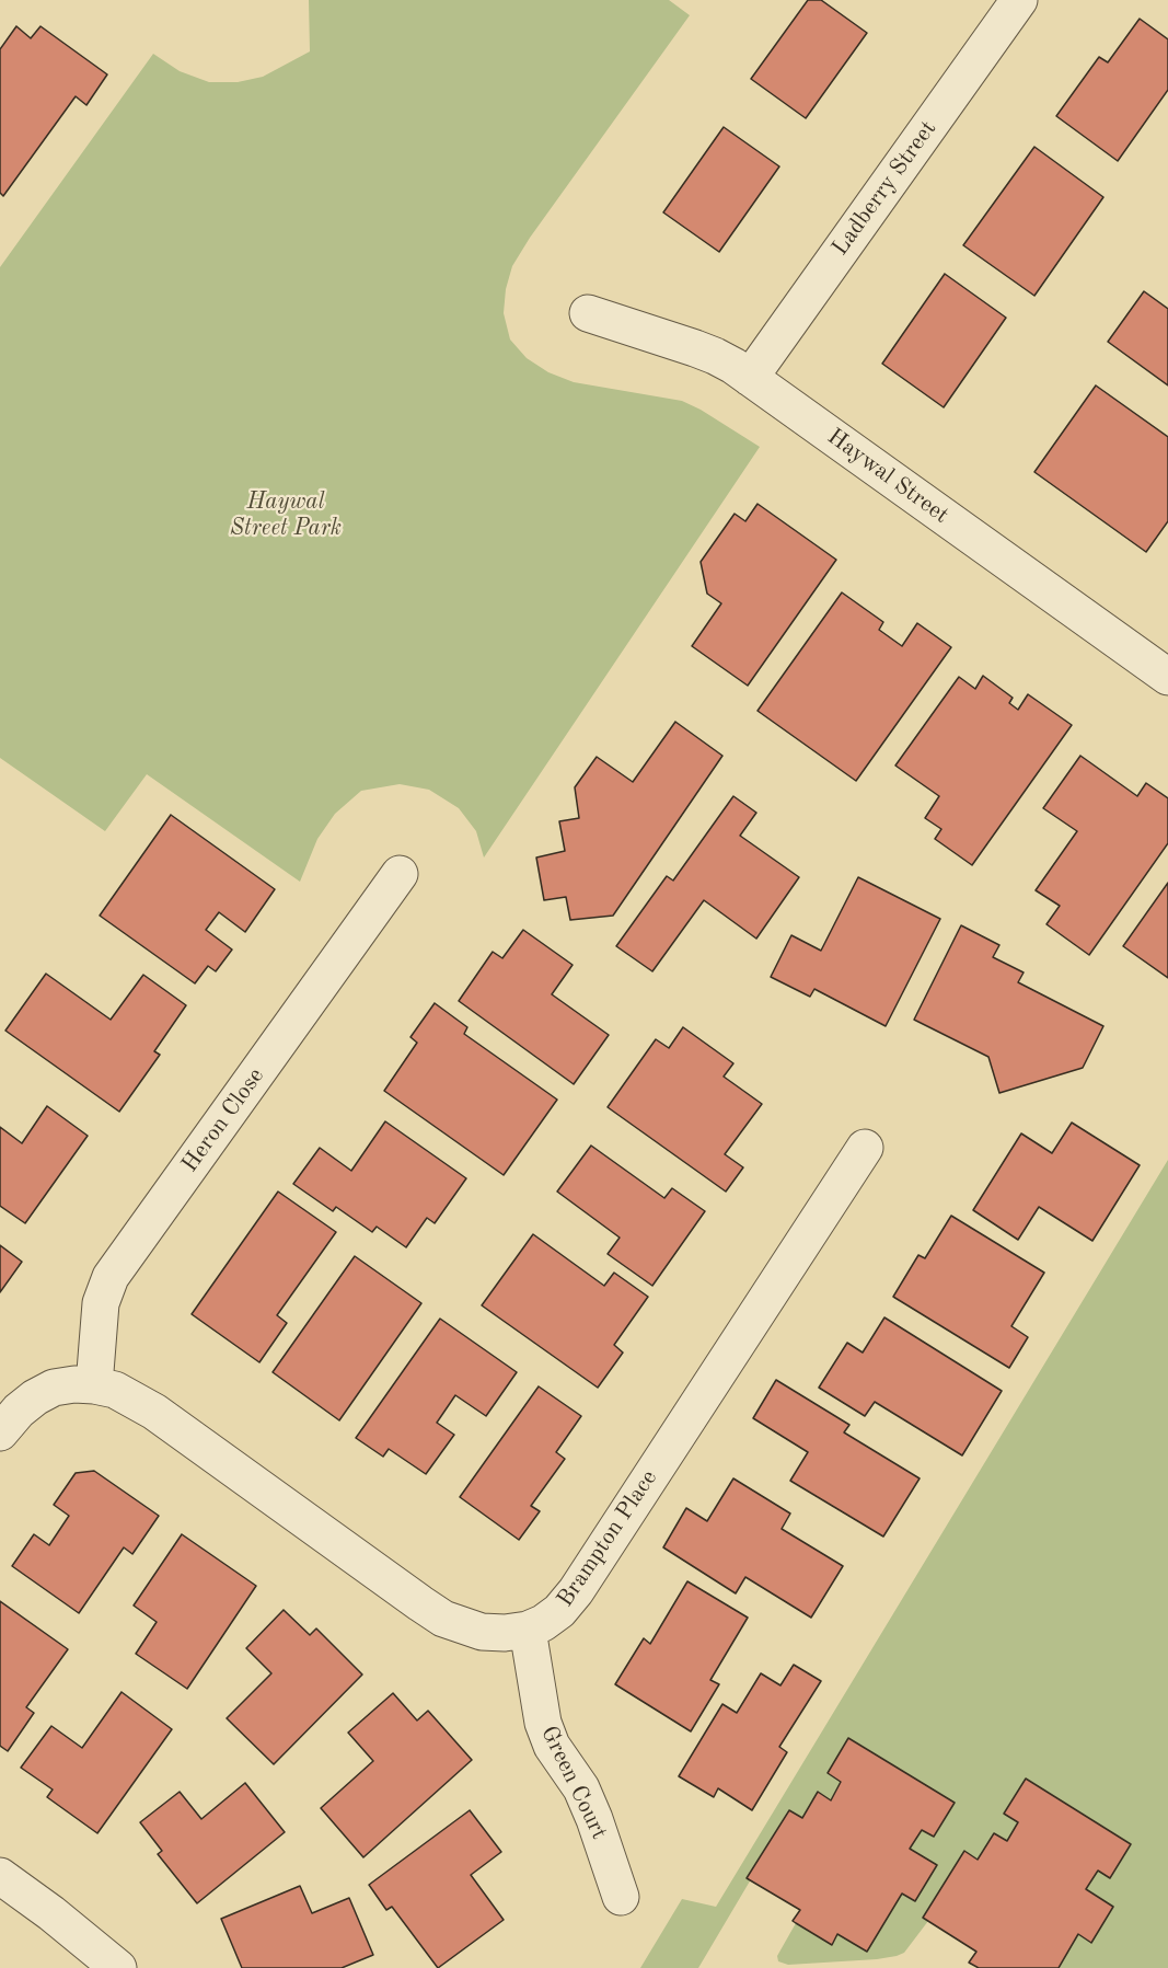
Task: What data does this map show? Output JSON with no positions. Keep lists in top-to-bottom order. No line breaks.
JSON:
{"streets":{"street":["Ladberry Street","Haywal Street","Heron Close","Brampton Place","Green Court"]},"crossings":[["Ladberry Street","Haywal Street"],["Heron Close","Brampton Place"],["Brampton Place","Green Court"]],"parks":["Haywal Street Park"]}
